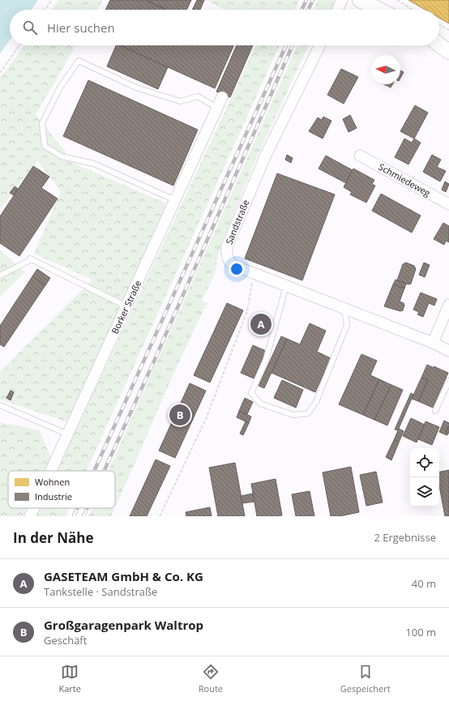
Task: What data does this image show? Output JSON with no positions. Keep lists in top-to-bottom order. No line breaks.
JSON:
{"streets":{"street":["Schmiedeweg","Sandstraße","Borker Straße"]},"legend":["Wohnen","Industrie"],"north":"left","page":{"search":"Hier suchen","pins":["A","B"],"heading":["In der Nähe","2 Ergebnisse"],"list":[{"mark":"A","name":"GASETEAM GmbH & Co. KG","note":"Tankstelle · Sandstraße","value":"40 m"},{"mark":"B","name":"Großgaragenpark Waltrop","note":"Geschäft","value":"100 m"}],"nav":["Karte","Route","Gespeichert"]}}
